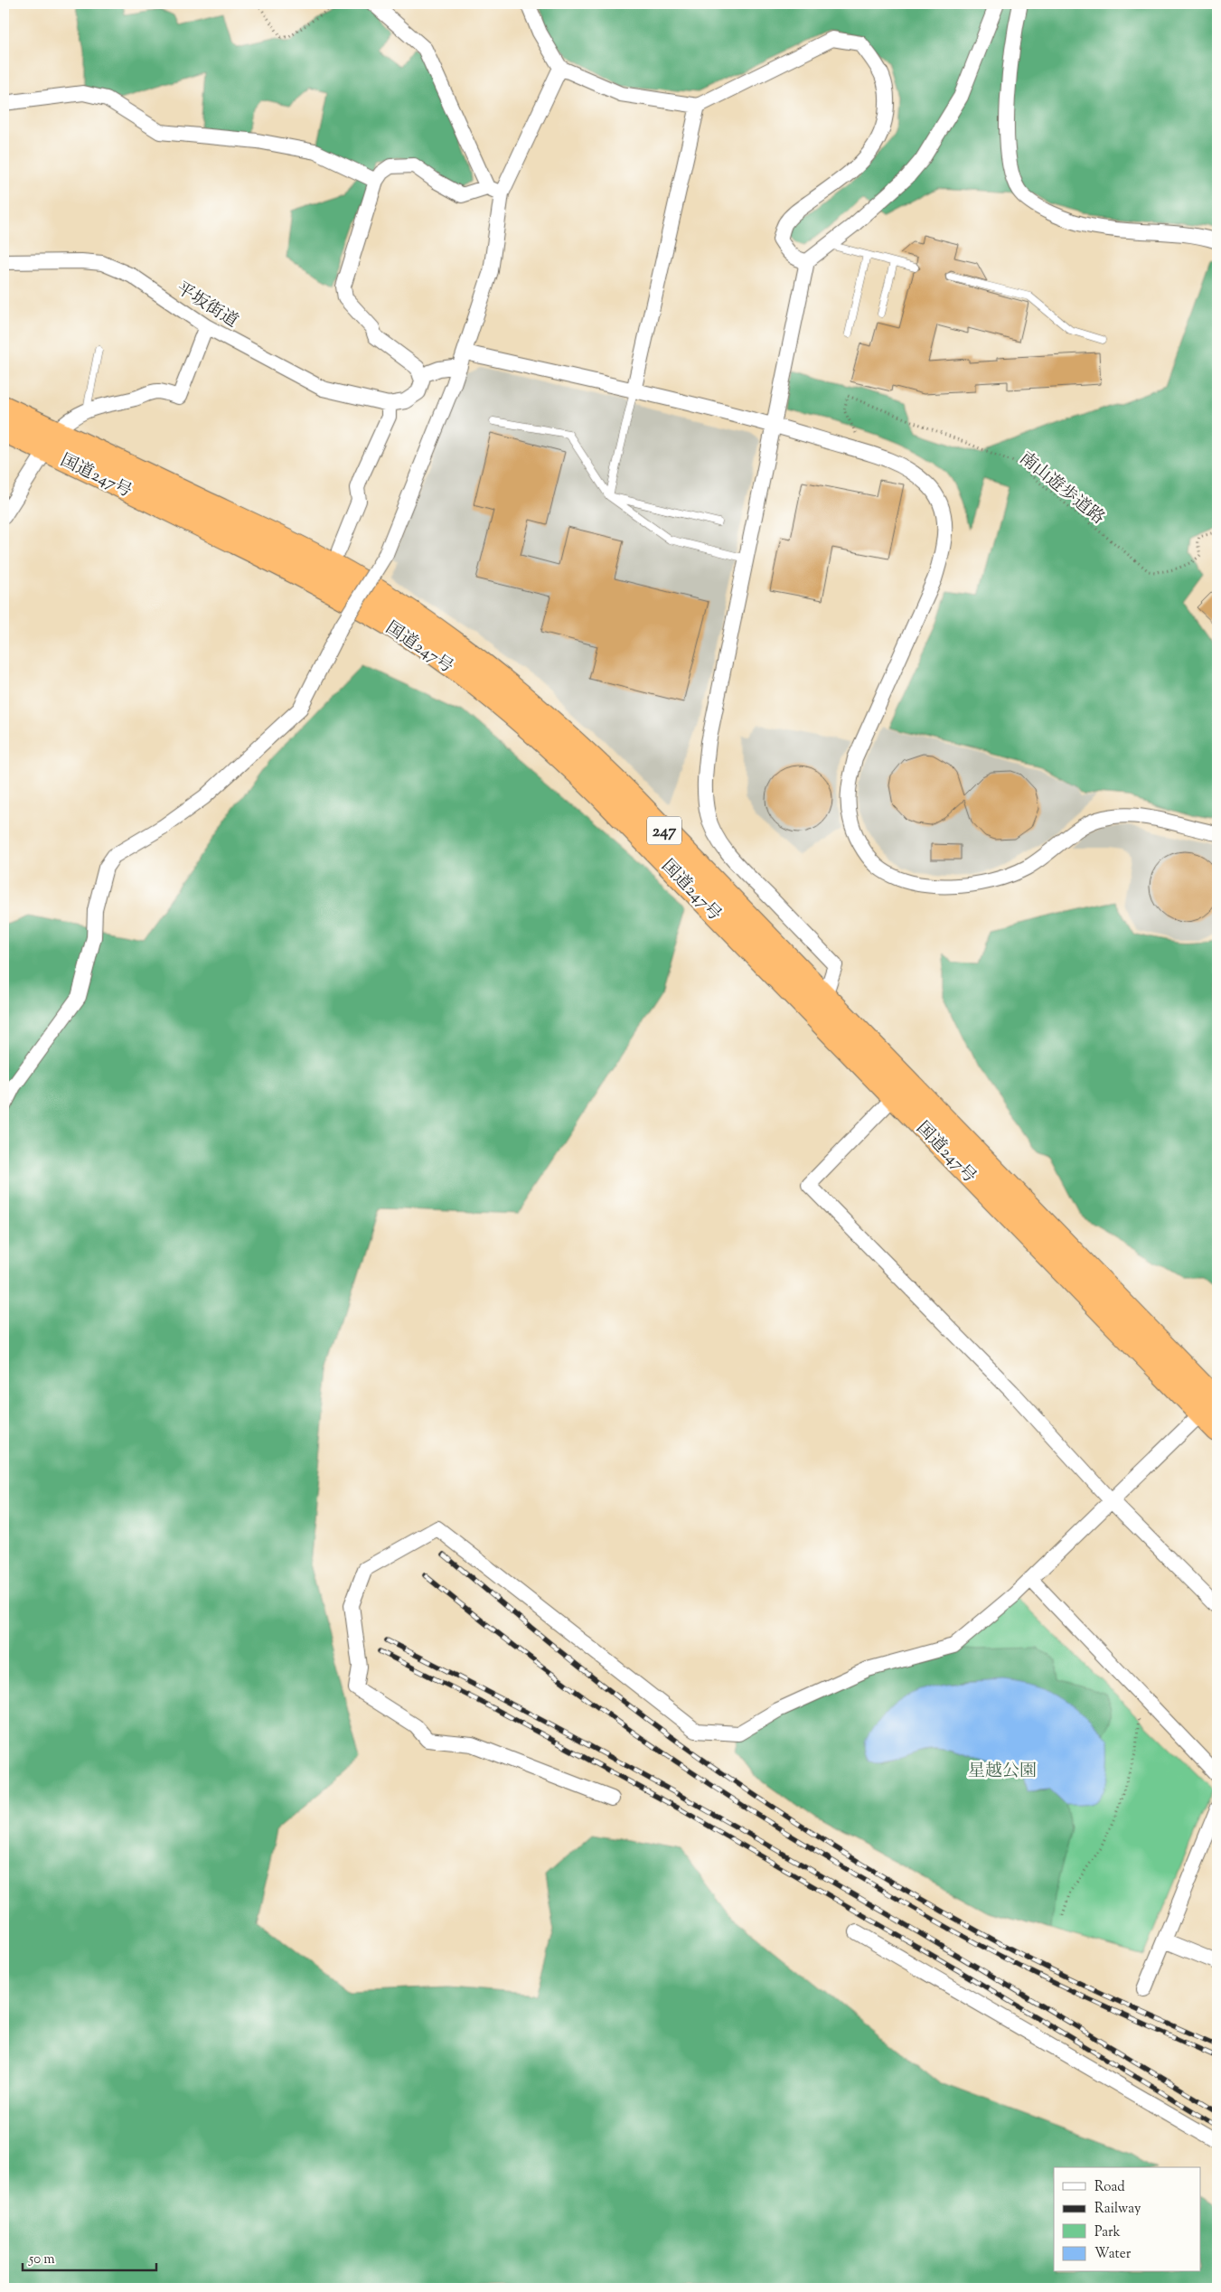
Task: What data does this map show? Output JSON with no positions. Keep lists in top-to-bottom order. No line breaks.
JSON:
{"streets":{"highway":["国道247号","247"],"street":["平坂街道"],"path":["南山遊歩道路"]},"parks":["星越公園"],"legend":["Road","Railway","Park","Water"],"scale_bar":"50 m"}
